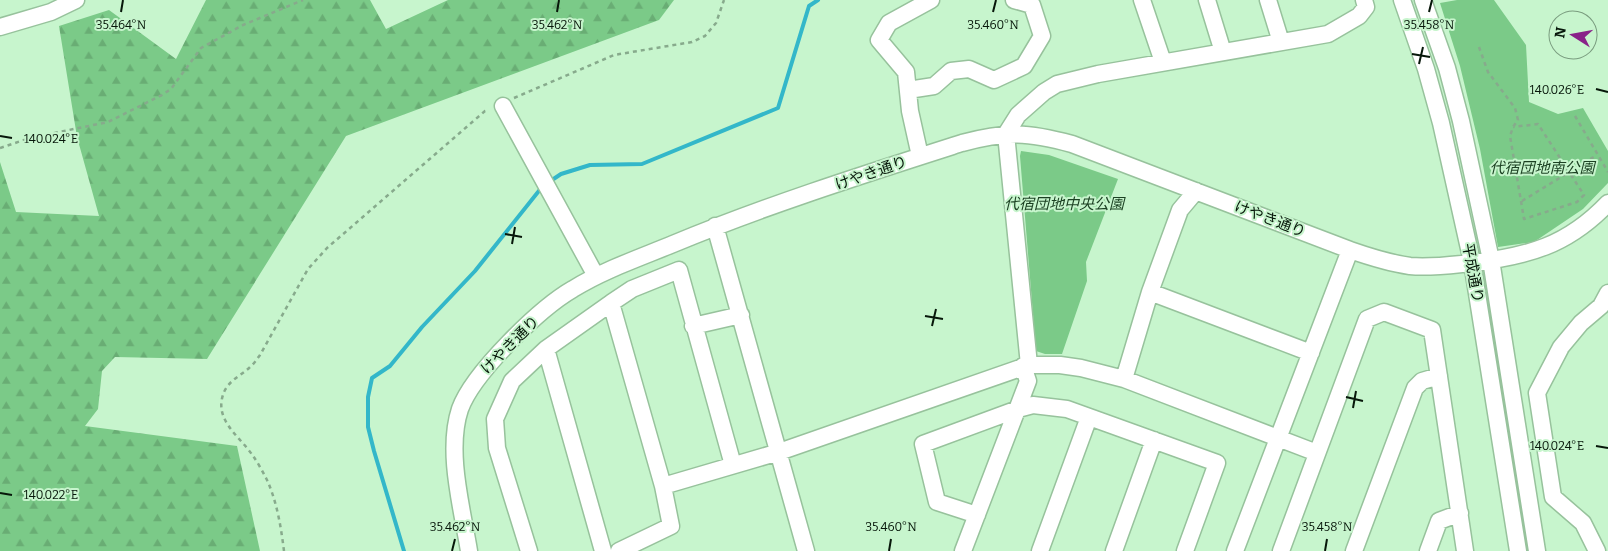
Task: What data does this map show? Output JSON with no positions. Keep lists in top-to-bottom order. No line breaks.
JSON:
{"streets":{"street":["けやき通り","平成通り"]},"crossings":[["けやき通り","平成通り"]],"parks":["代宿団地南公園","代宿団地中央公園"],"north":"left","coordinates":["35.464°N","35.462°N","35.460°N","35.458°N","140.026°E","140.024°E","140.022°E"]}
